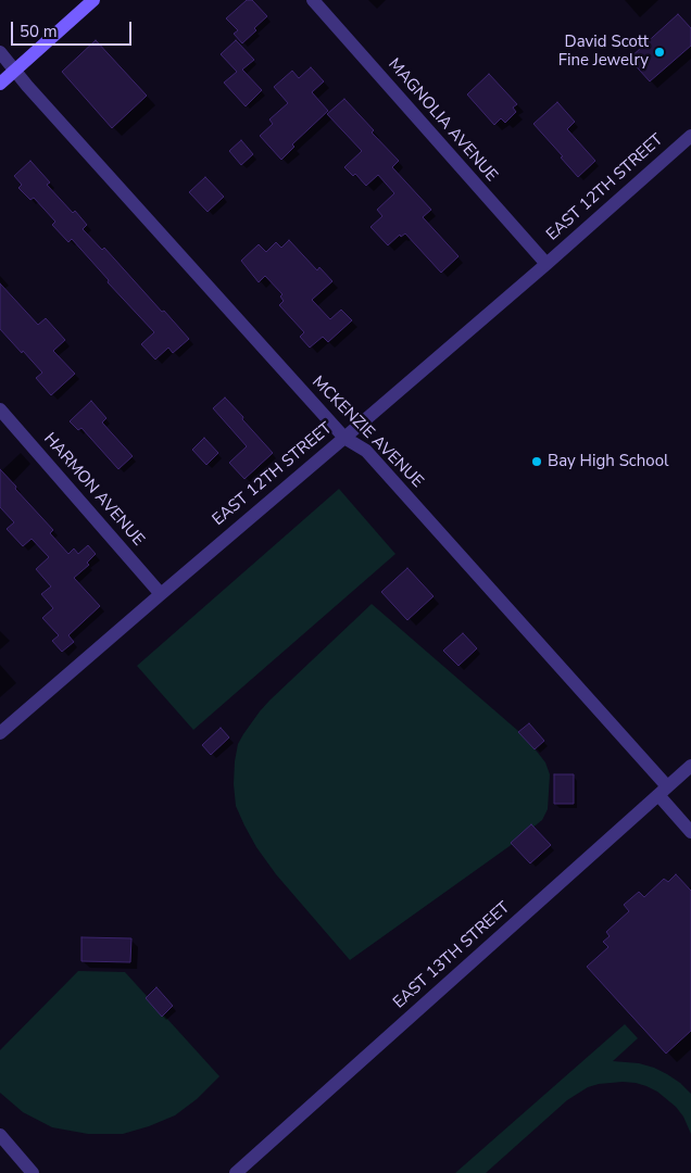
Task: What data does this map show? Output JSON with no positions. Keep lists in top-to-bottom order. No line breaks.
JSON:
{"streets":{"street":["MAGNOLIA AVENUE","EAST 12TH STREET","MCKENZIE AVENUE","HARMON AVENUE","EAST 13TH STREET"]},"crossings":[["MAGNOLIA AVENUE","EAST 12TH STREET"],["EAST 12TH STREET","MCKENZIE AVENUE"],["EAST 12TH STREET","HARMON AVENUE"],["MCKENZIE AVENUE","EAST 13TH STREET"]],"places":["David Scott Fine Jewelry","Bay High School"],"scale_bar":"50 m"}
